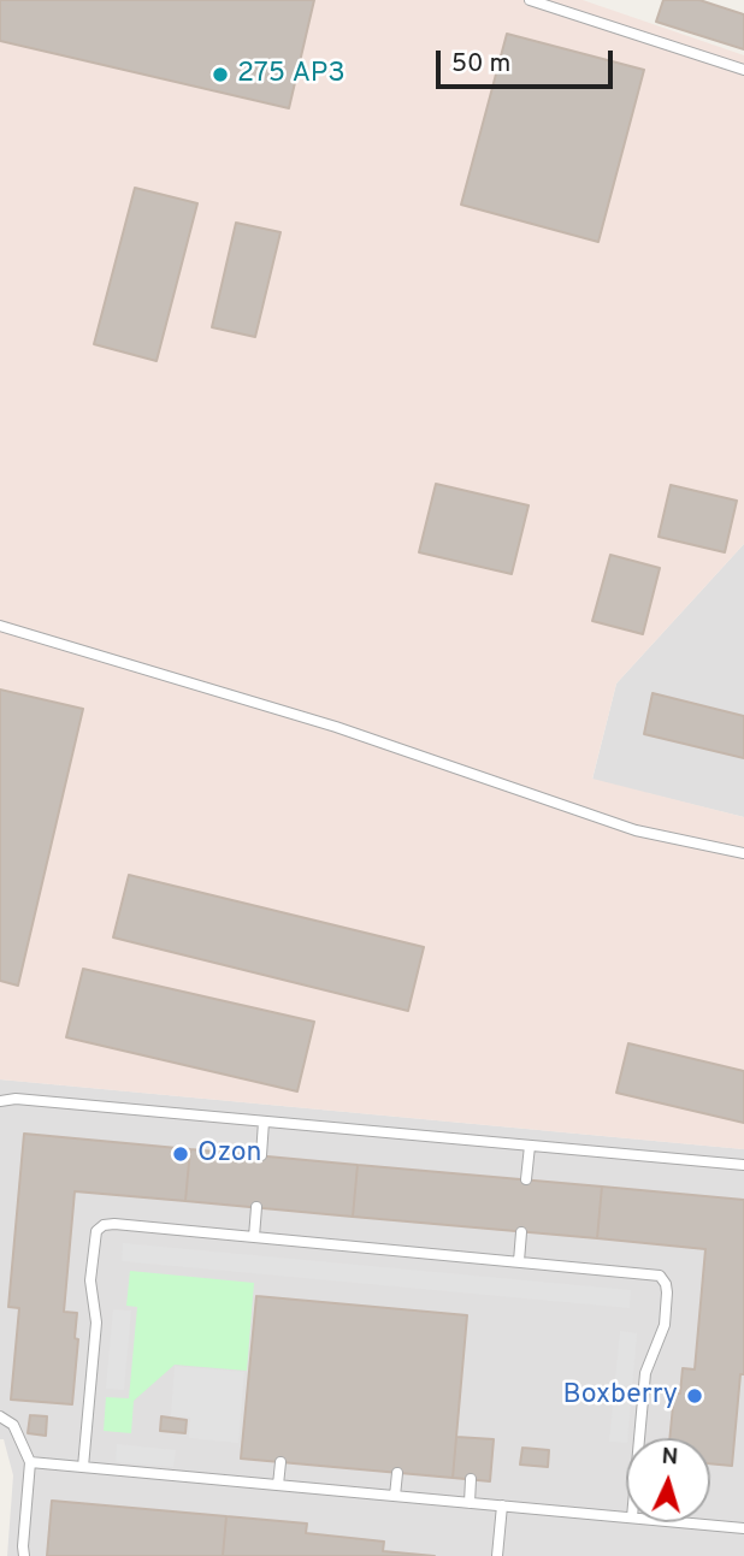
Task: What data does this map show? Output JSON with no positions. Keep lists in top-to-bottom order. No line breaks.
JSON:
{"places":["275 АРЗ","Ozon","Boxberry"],"scale_bar":"50 m","north":"top"}
